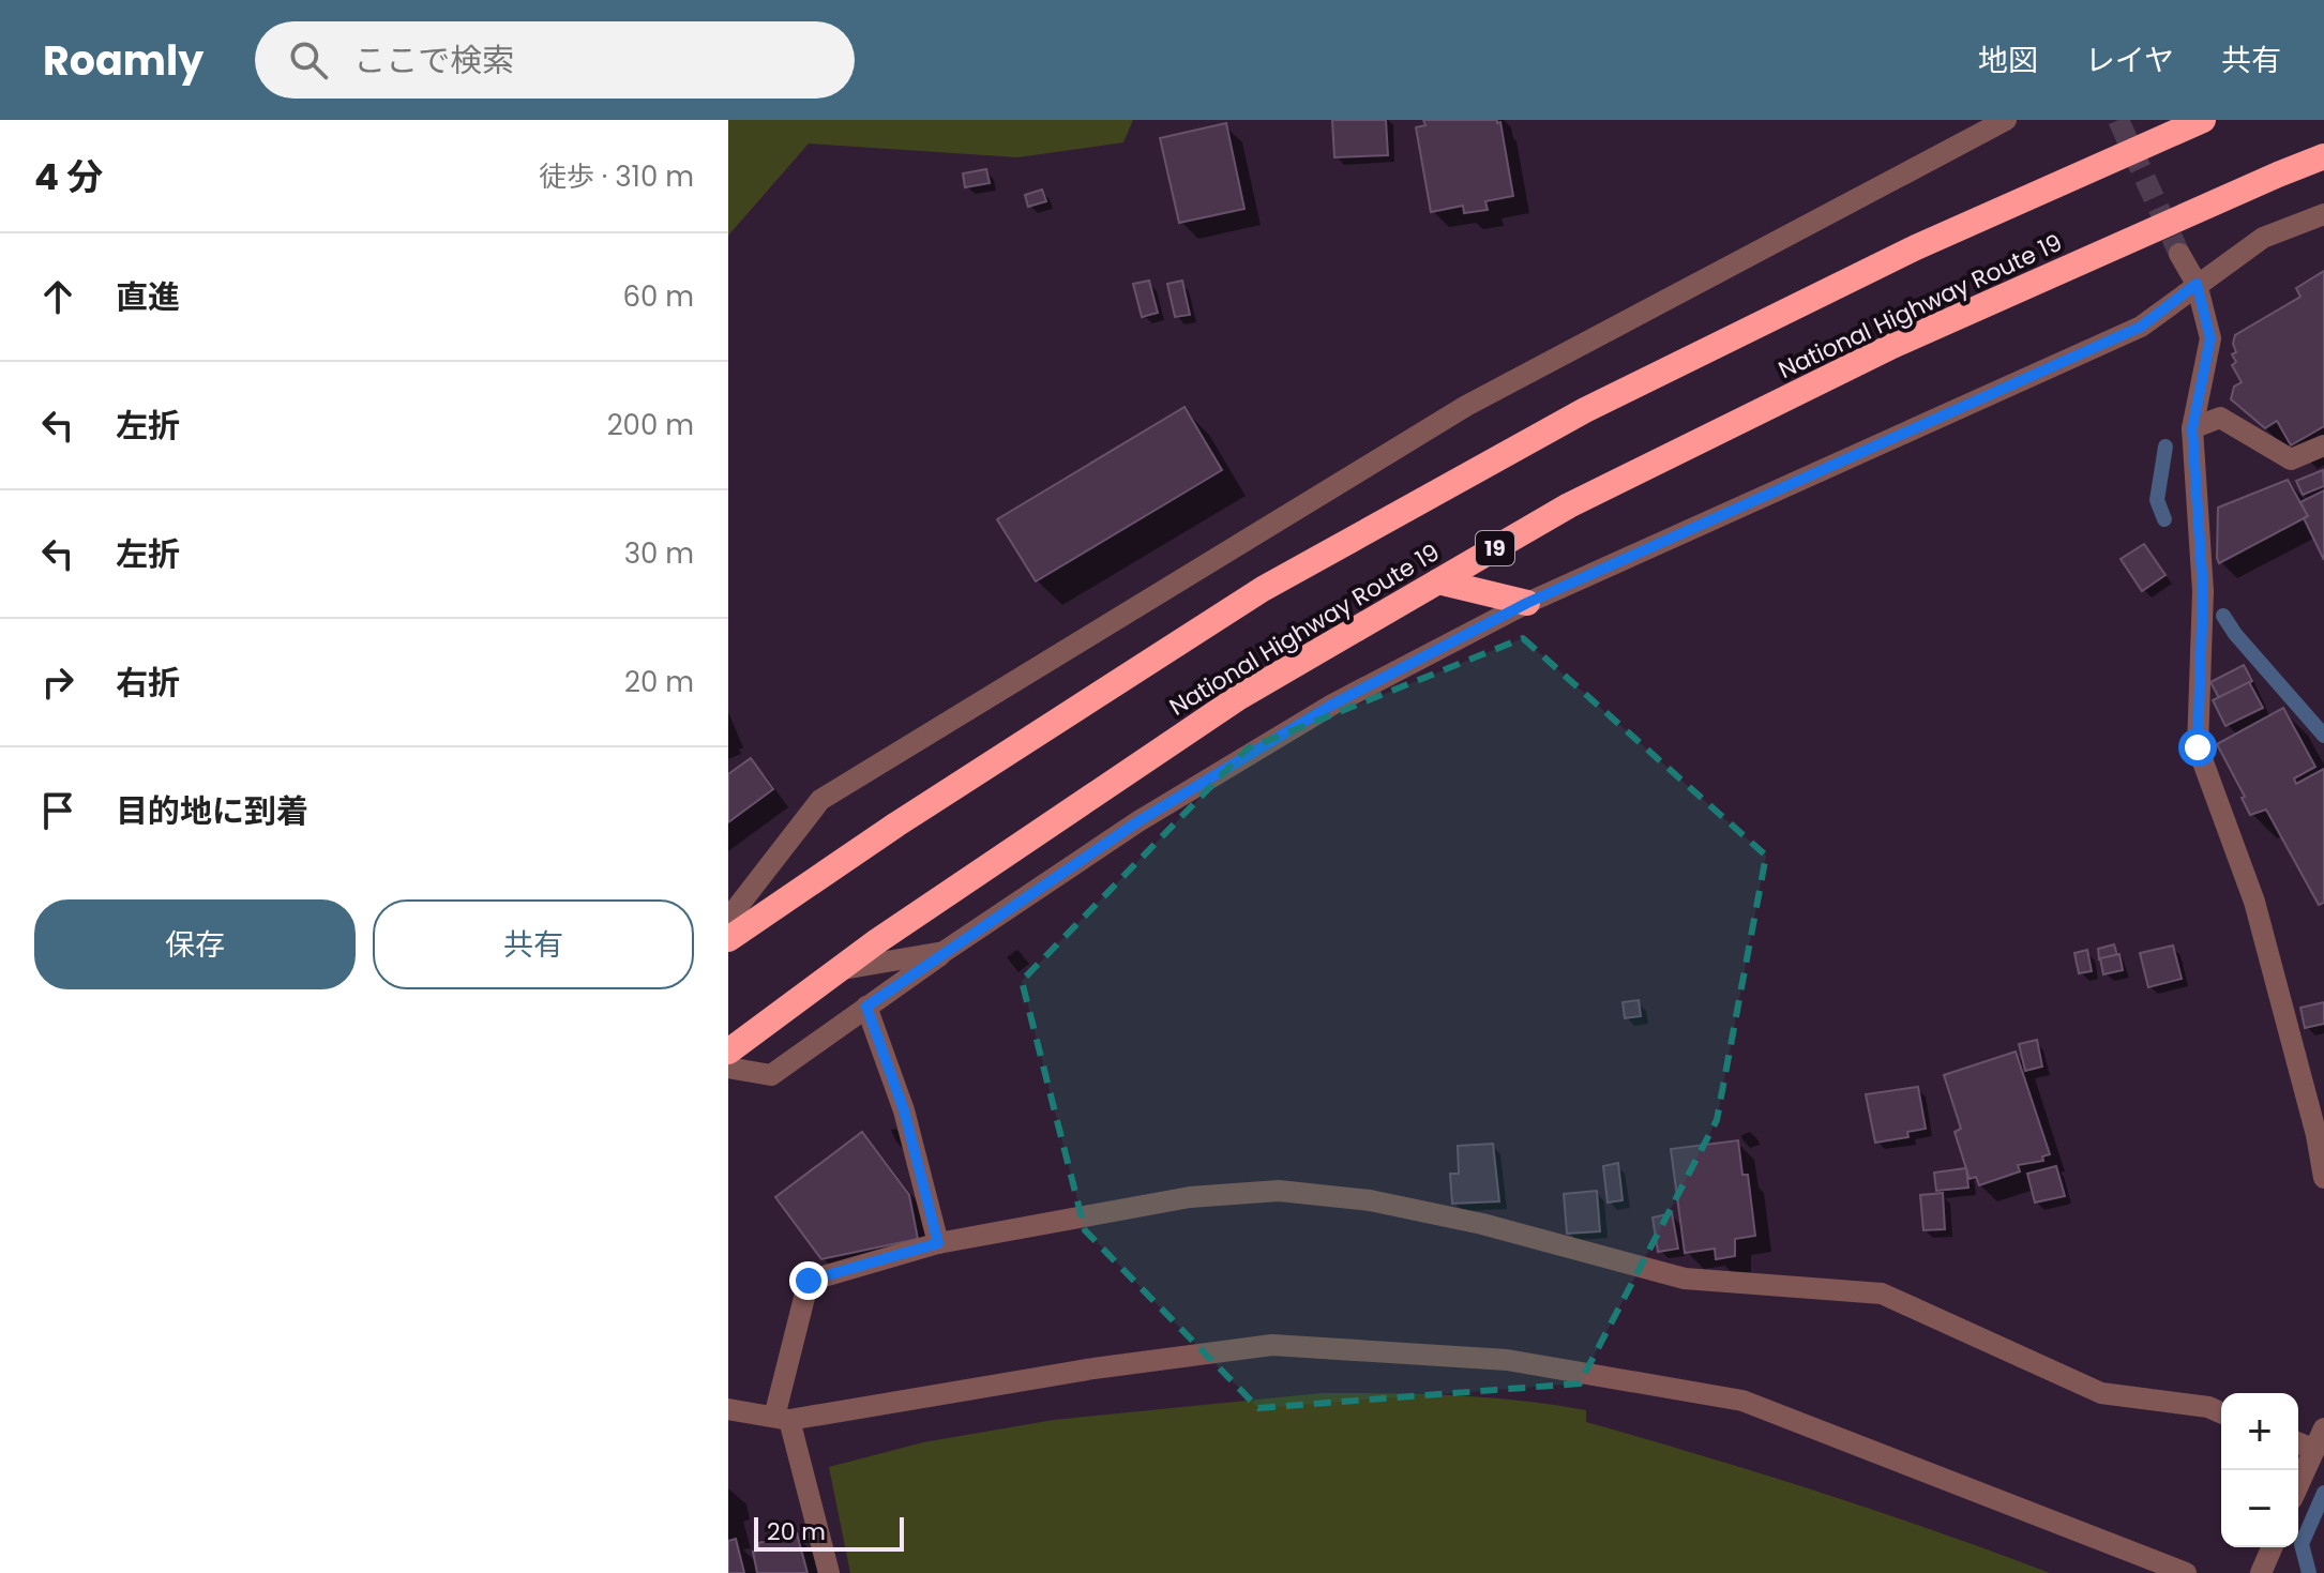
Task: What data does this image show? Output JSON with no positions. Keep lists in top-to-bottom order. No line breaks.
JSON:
{"streets":{"highway":["National Highway Route 19","19"]},"scale_bar":"20 m","page":{"header":"Roamly","search":"ここで検索","nav":["地図","レイヤ","共有"],"heading":["4 分","徒歩 · 310 m"],"list":[["直進","60 m"],["左折","200 m"],["左折","30 m"],["右折","20 m"],"目的地に到着"],"buttons":["保存","共有"],"map_buttons":["+","−"],"scale":"20 m"}}
